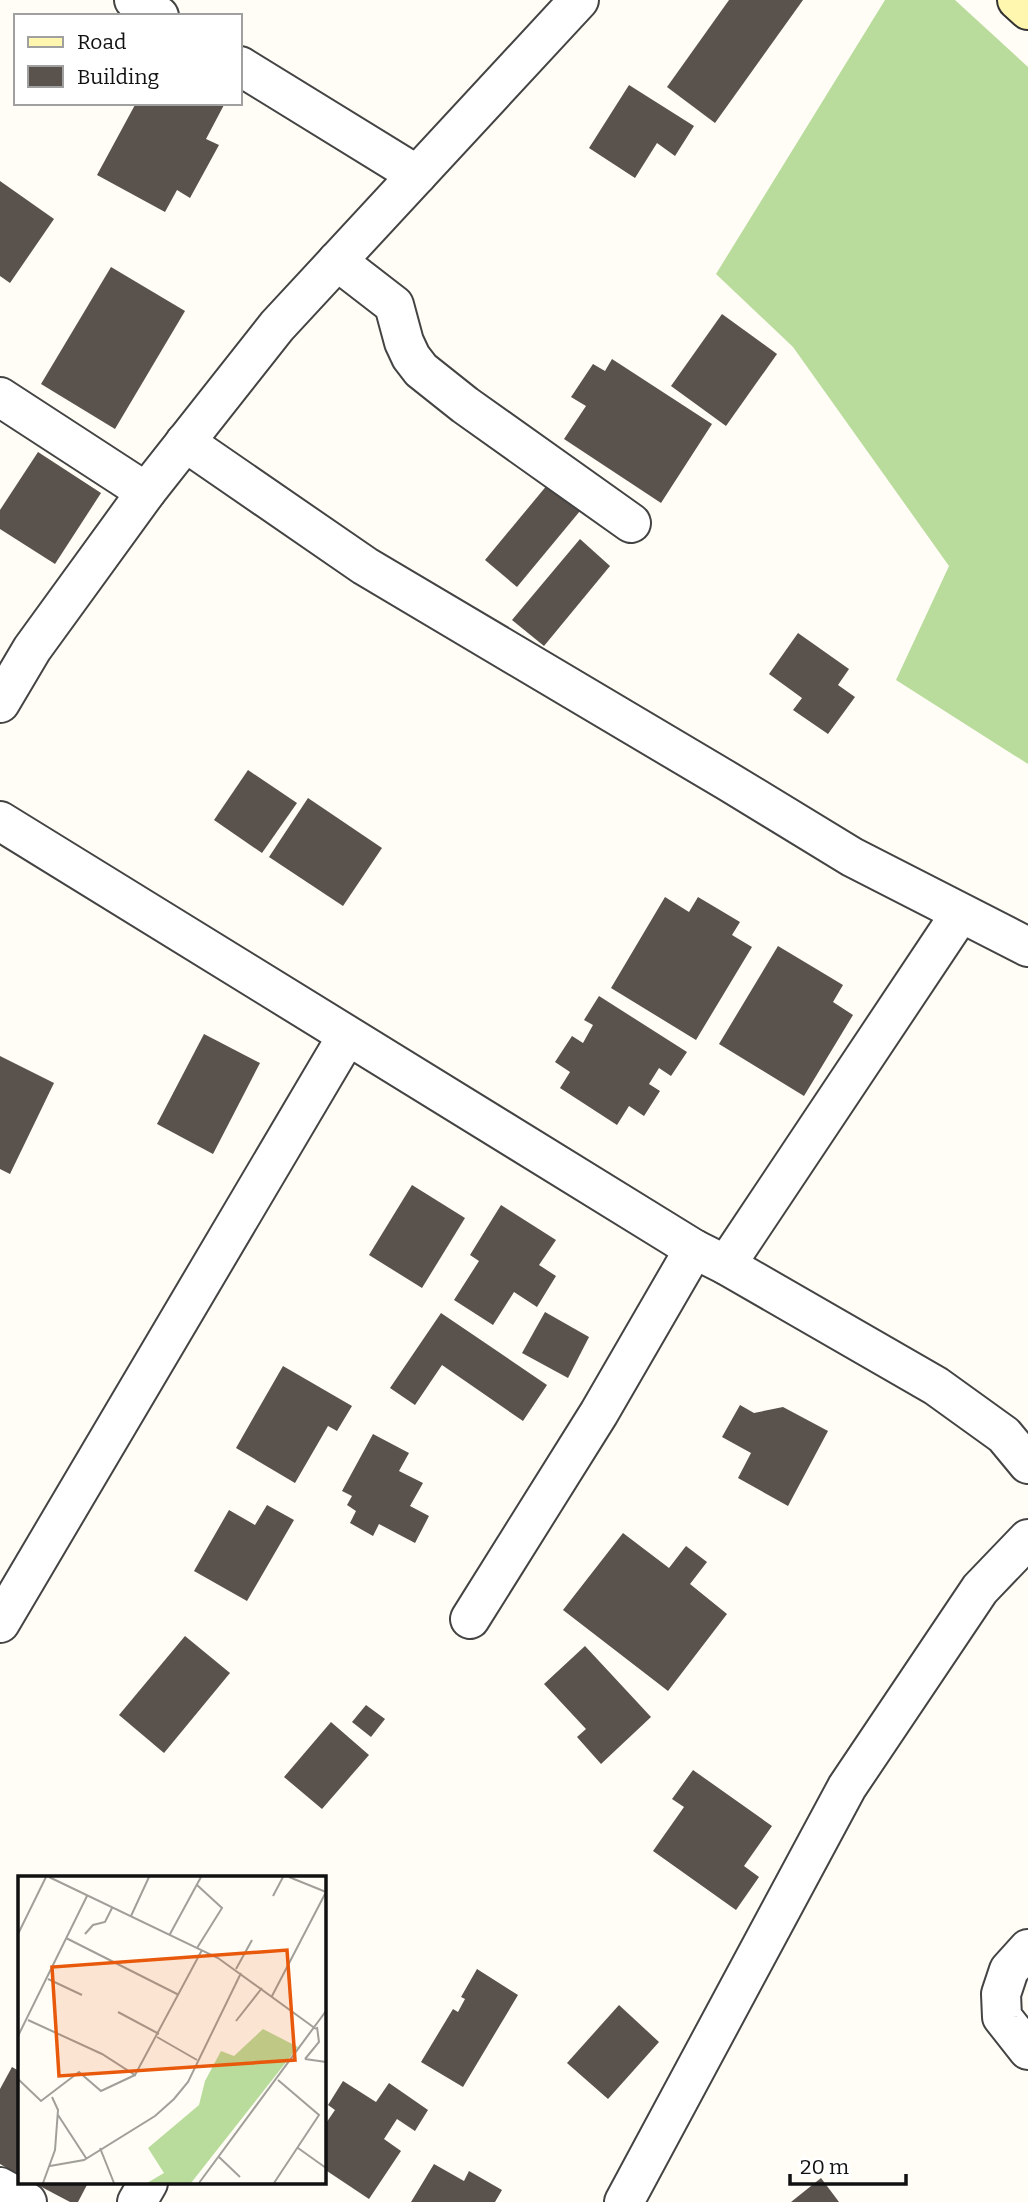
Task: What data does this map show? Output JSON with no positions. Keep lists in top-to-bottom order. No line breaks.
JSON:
{"legend":["Road","Building"],"scale_bar":"20 m"}
